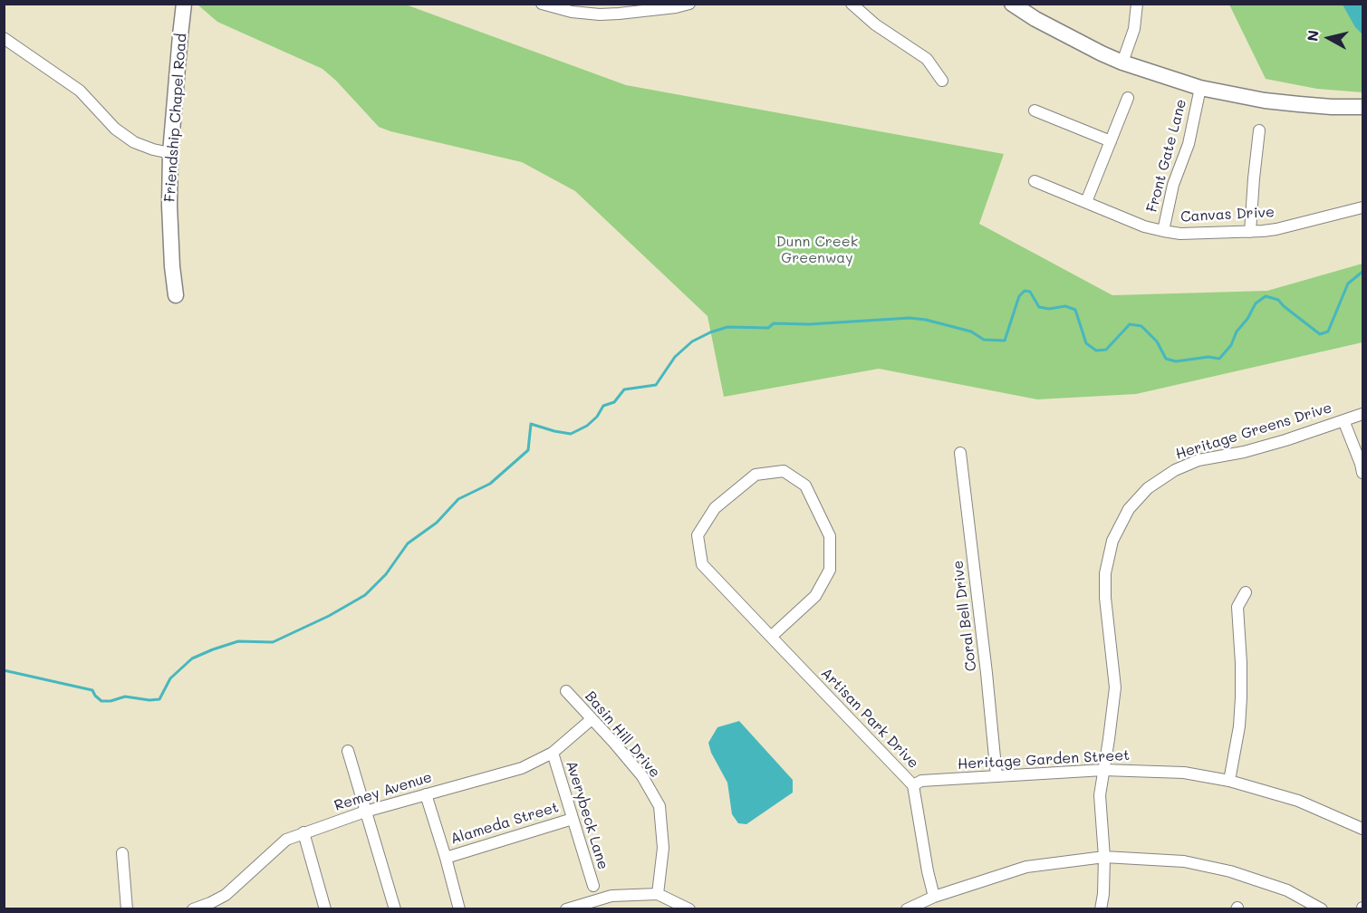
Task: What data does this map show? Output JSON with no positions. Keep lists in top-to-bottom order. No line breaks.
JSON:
{"streets":{"main road":["Friendship Chapel Road"],"street":["Front Gate Lane","Canvas Drive","Heritage Greens Drive","Coral Bell Drive","Artisan Park Drive","Basin Hill Drive","Heritage Garden Street","Remey Avenue","Averybeck Lane","Alameda Street"]},"crossings":[["Front Gate Lane","Canvas Drive"],["Heritage Greens Drive","Heritage Garden Street"],["Coral Bell Drive","Heritage Garden Street"],["Artisan Park Drive","Heritage Garden Street"],["Basin Hill Drive","Remey Avenue"],["Remey Avenue","Averybeck Lane"],["Averybeck Lane","Alameda Street"]],"parks":["Dunn Creek Greenway"],"north":"left"}
